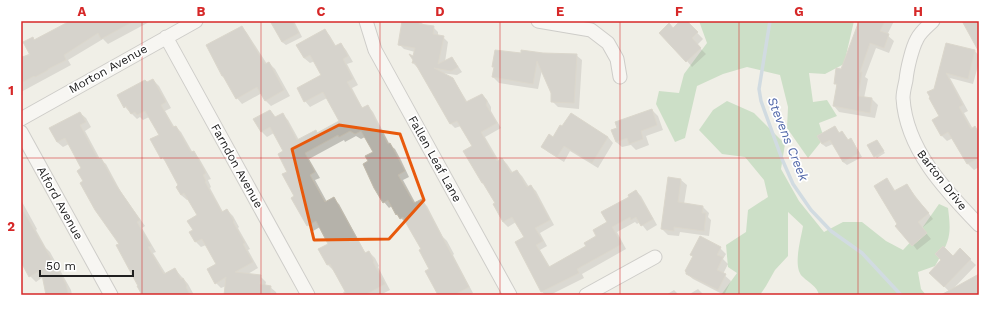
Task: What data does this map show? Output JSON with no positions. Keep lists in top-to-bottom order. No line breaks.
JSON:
{"streets":{"street":["Morton Avenue","Fallen Leaf Lane","Farndon Avenue","Barton Drive","Alford Avenue"]},"crossings":[["Morton Avenue","Farndon Avenue"]],"water":["Stevens Creek"],"scale_bar":"50 m","grid":{"columns":["A","B","C","D","E","F","G","H"],"rows":["1","2"]}}
